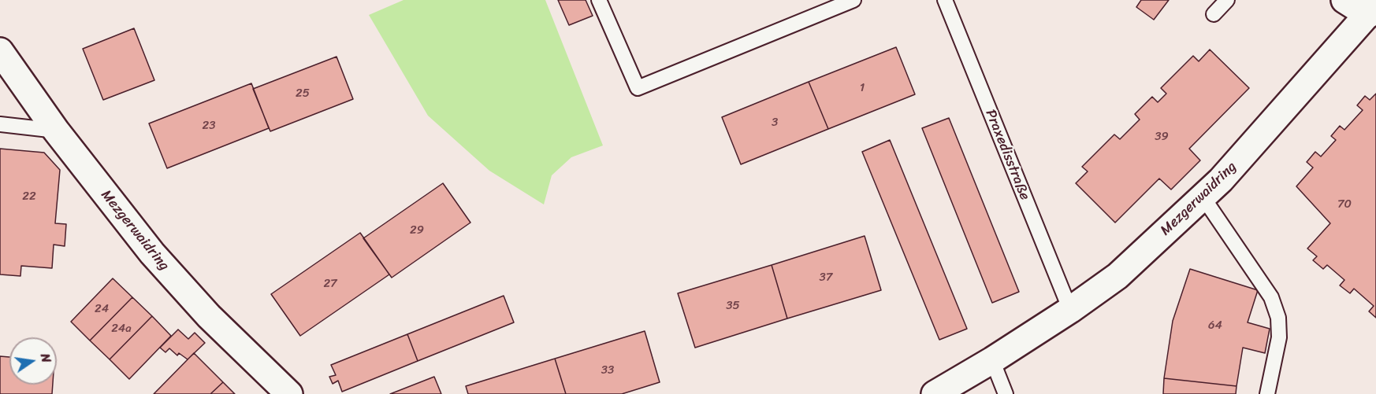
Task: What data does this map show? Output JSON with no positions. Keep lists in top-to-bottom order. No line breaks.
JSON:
{"streets":{"street":["Mezgerwaidring"],"lane":["Praxedisstraße"]},"crossings":[["Praxedisstraße","Mezgerwaidring"]],"house_numbers":["1","25","3","23","39","22","70","29","37","27","35","24","64","24a","33"],"north":"right"}
